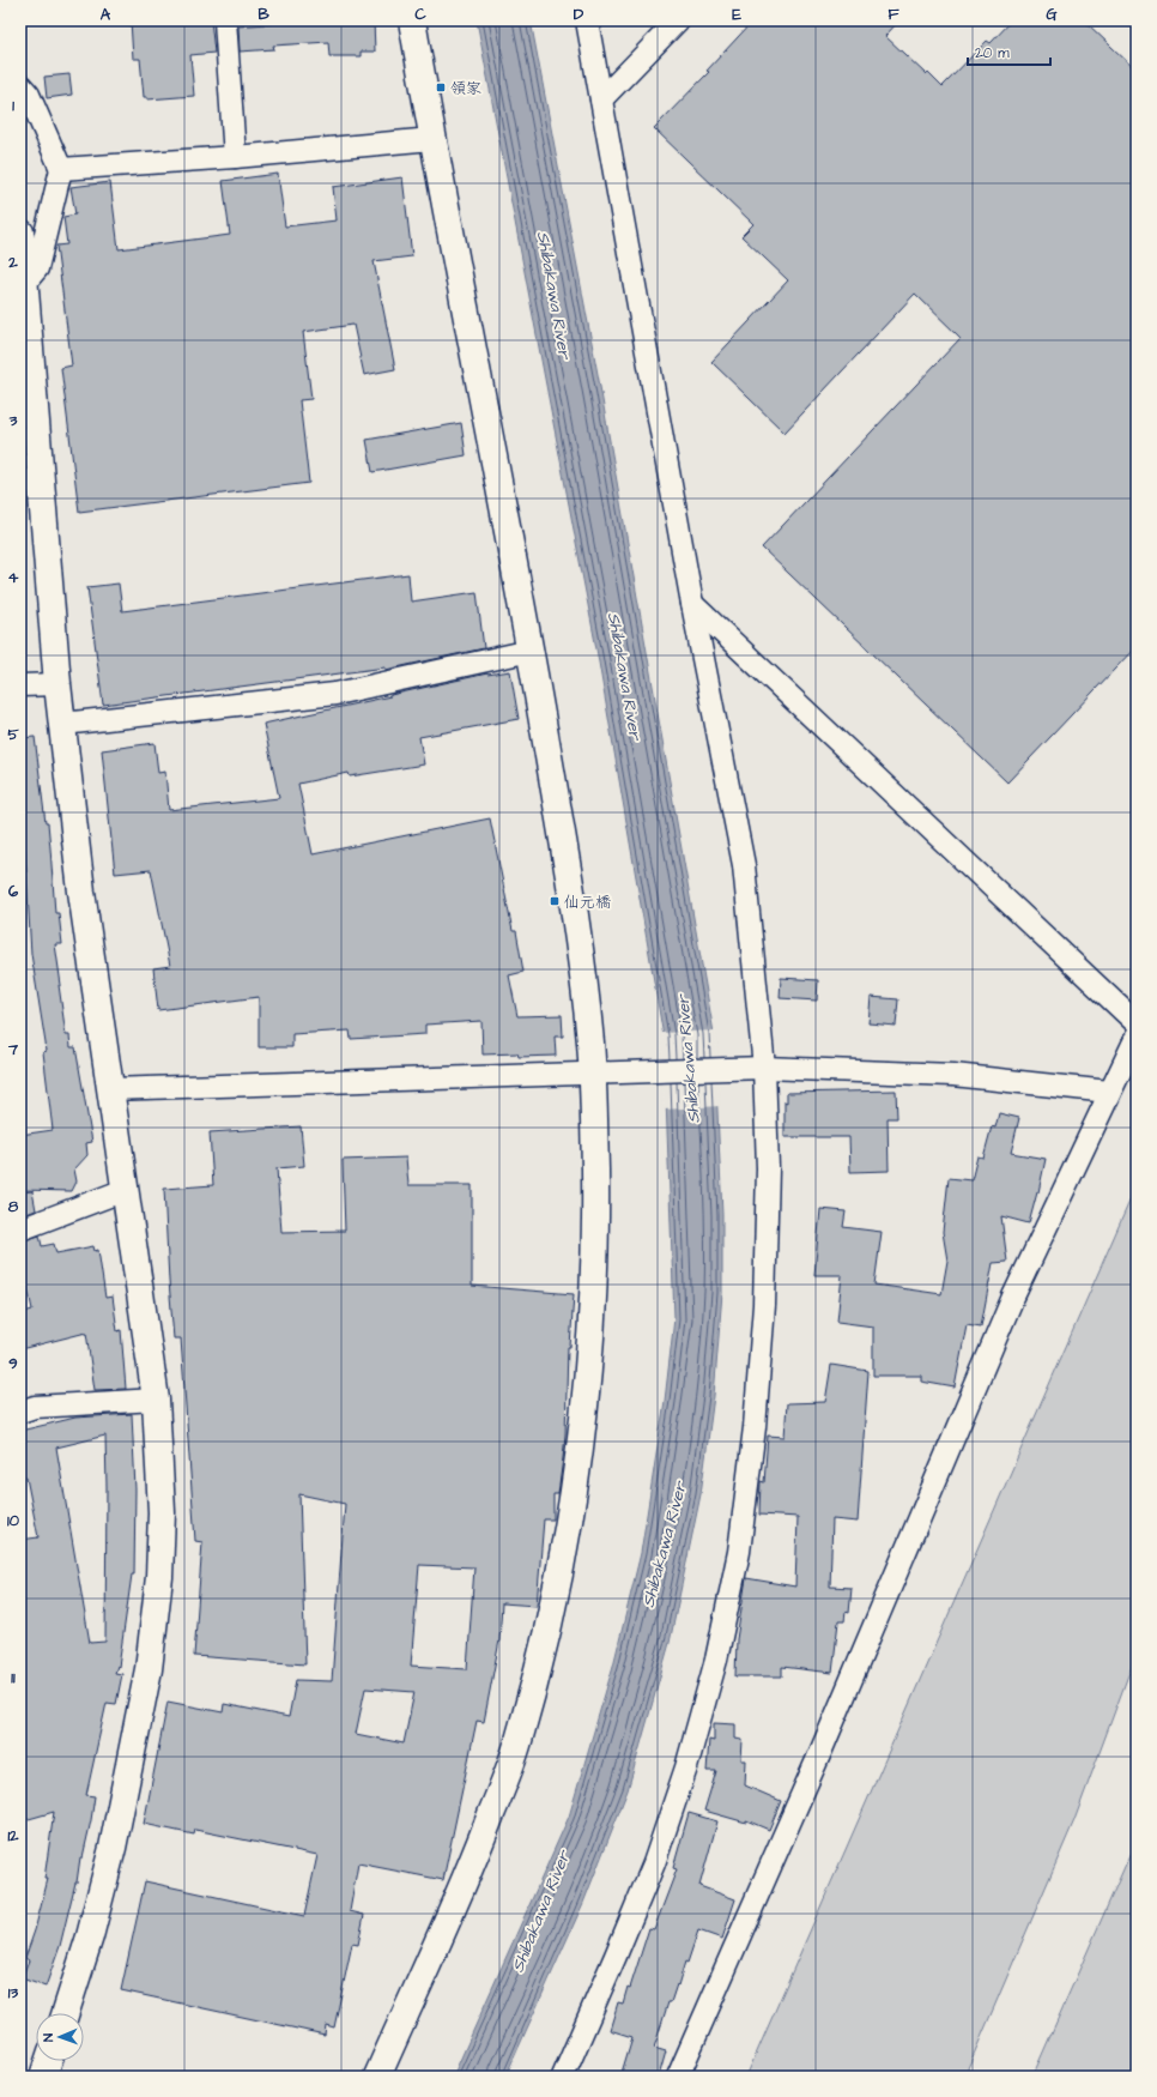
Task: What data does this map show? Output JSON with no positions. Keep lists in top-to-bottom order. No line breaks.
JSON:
{"water":["Shibakawa River"],"places":{"transit":["領家","仙元橋"]},"scale_bar":"20 m","north":"left","grid":{"columns":["A","B","C","D","E","F","G"],"rows":["1","2","3","4","5","6","7","8","9","10","11","12","13"]}}
